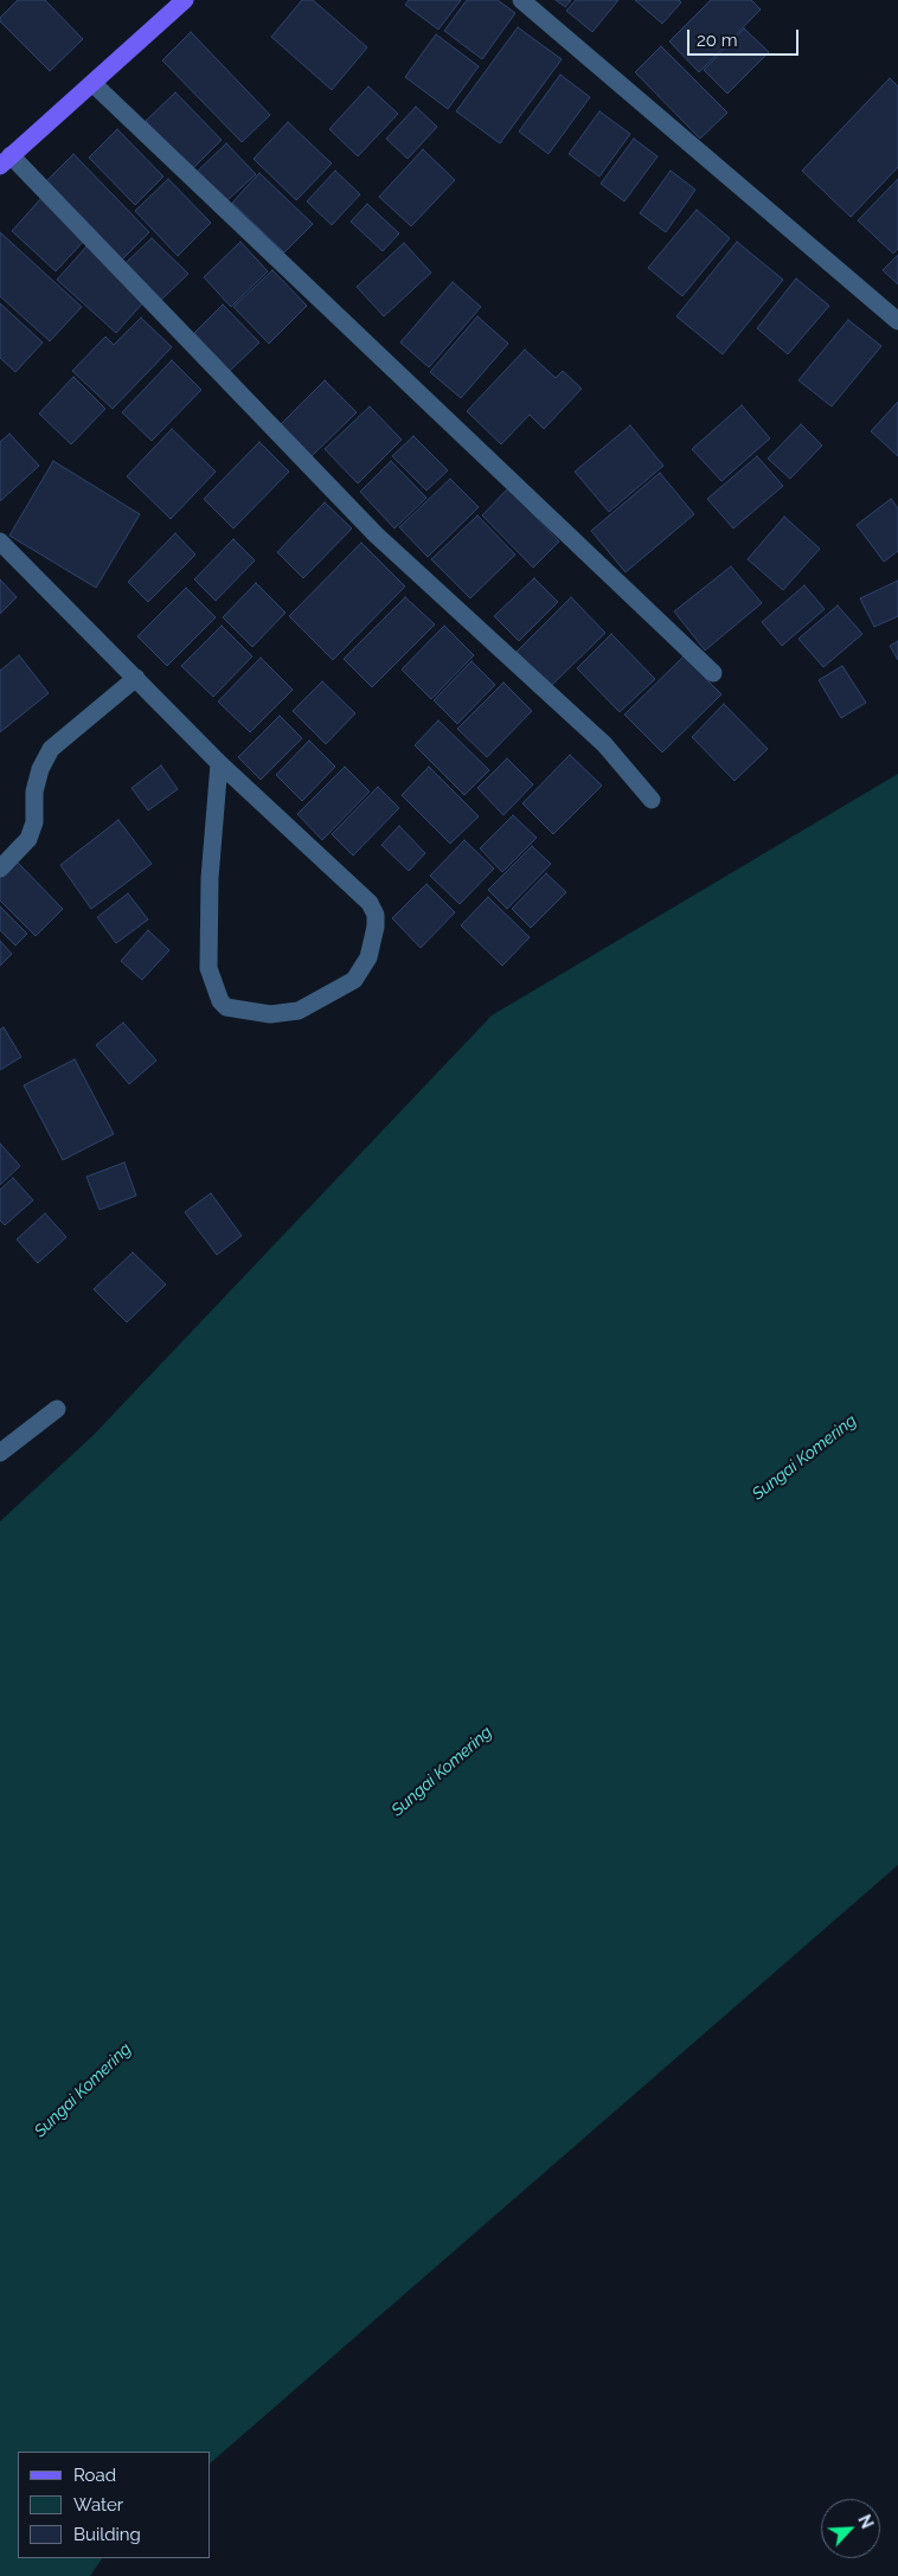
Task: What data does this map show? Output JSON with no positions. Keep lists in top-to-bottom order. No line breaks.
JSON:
{"water":["Sungai Komering"],"legend":["Road","Water","Building"],"scale_bar":"20 m","north":"top right"}
